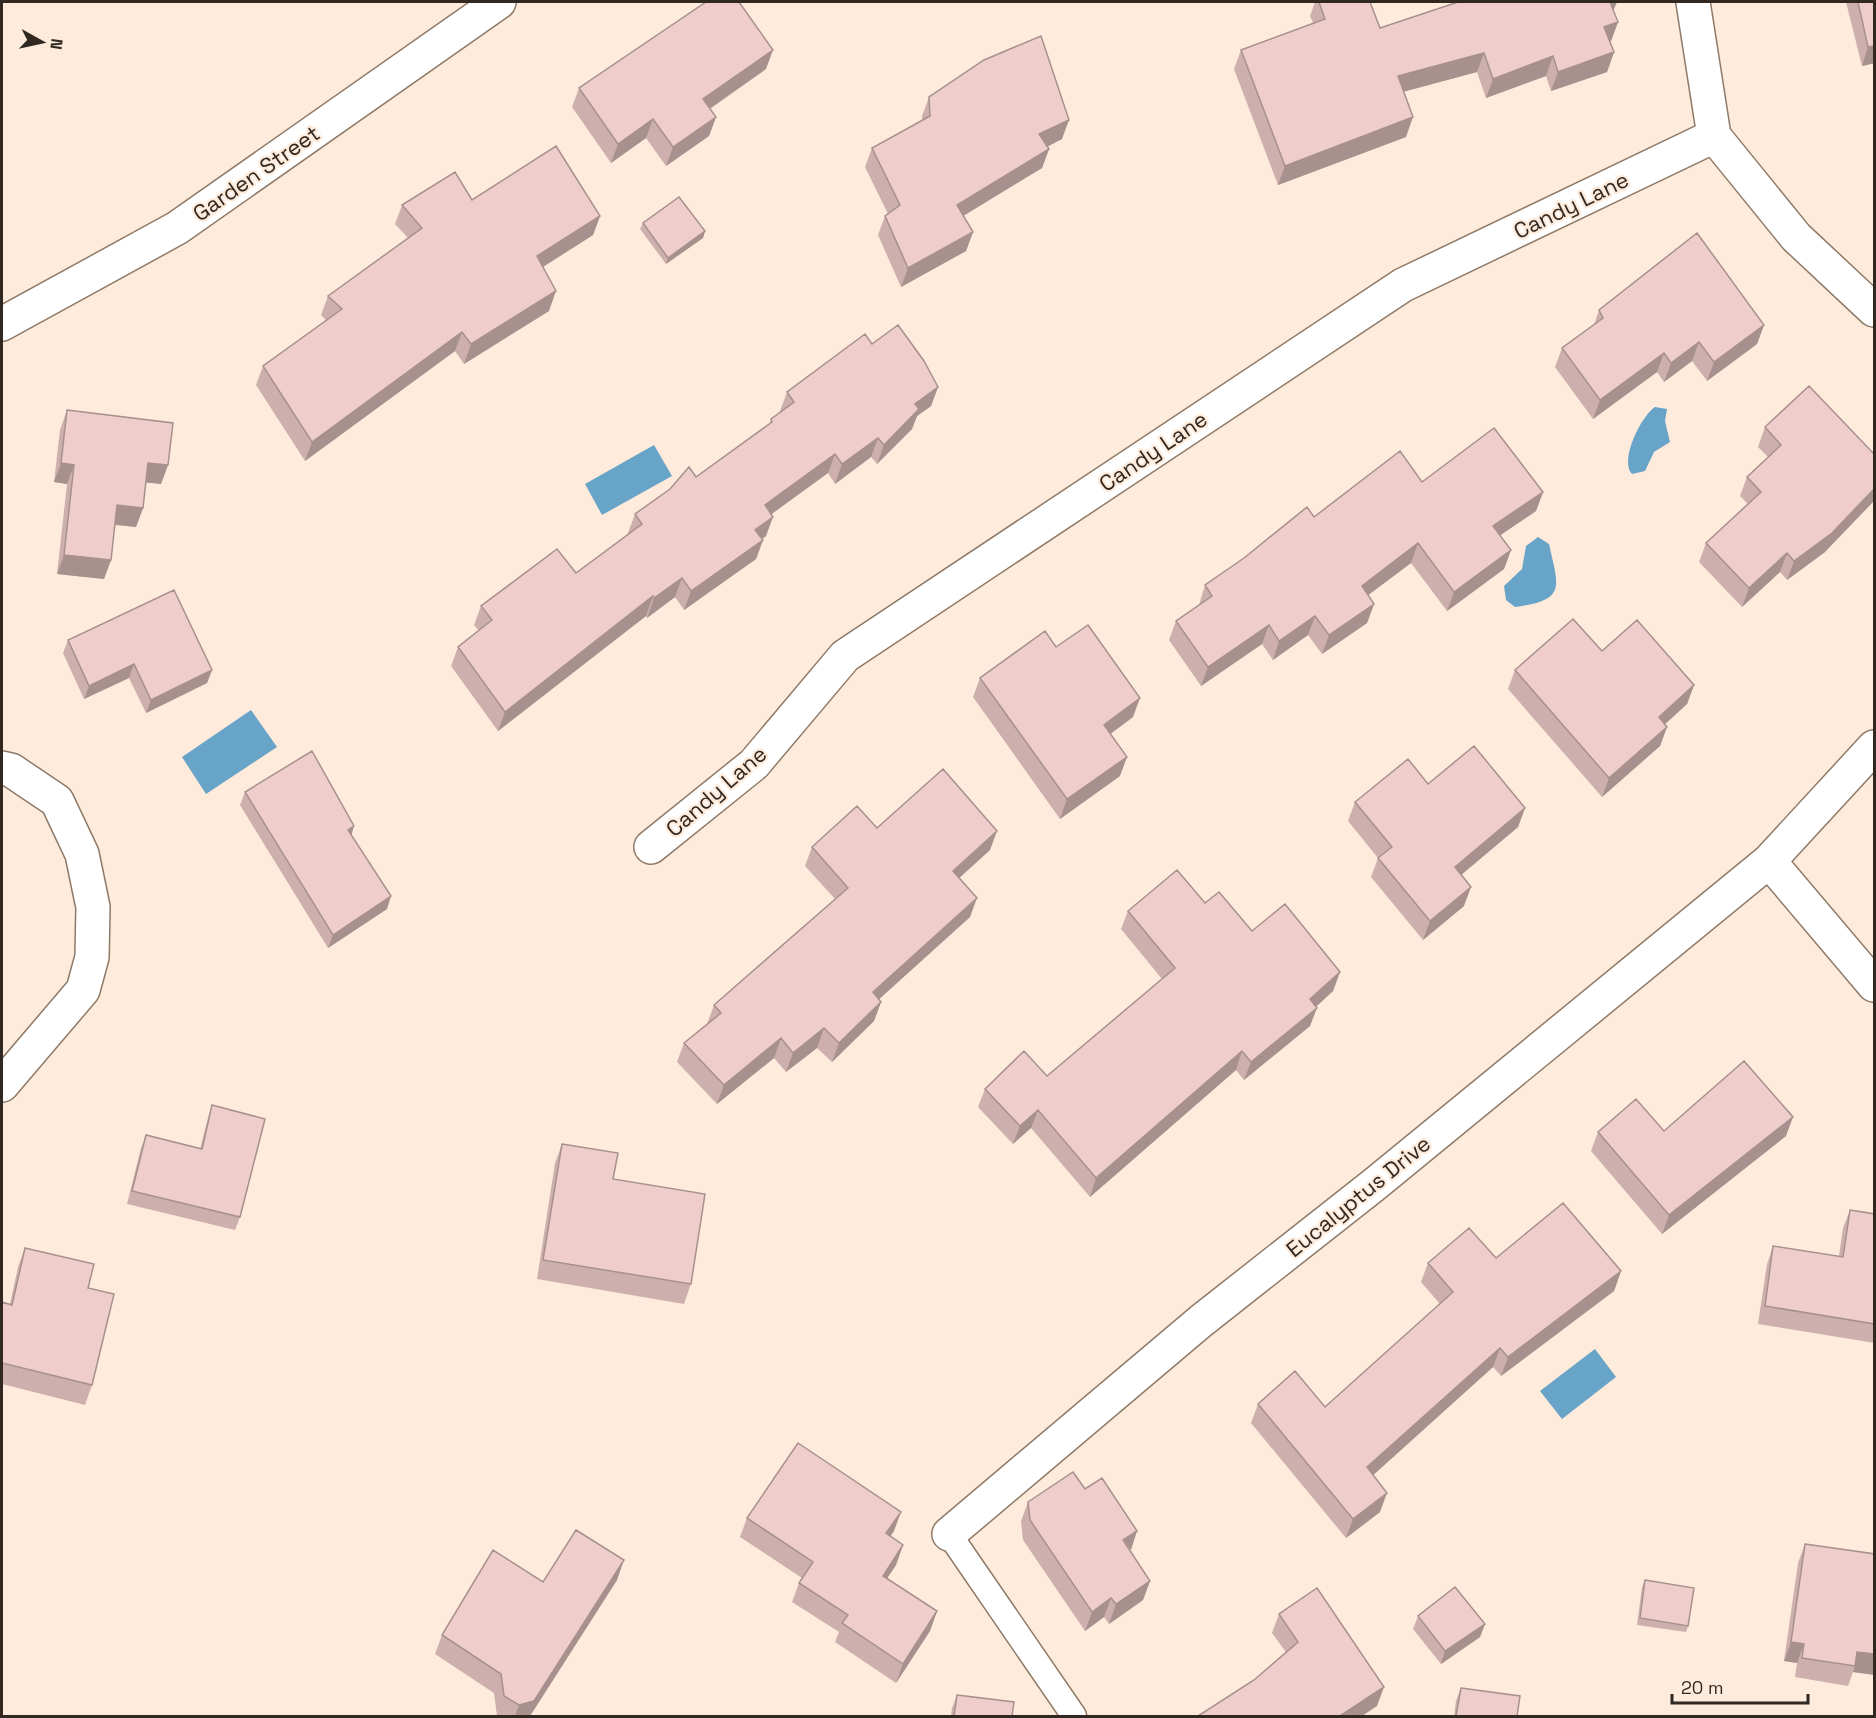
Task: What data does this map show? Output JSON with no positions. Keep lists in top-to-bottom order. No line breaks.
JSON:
{"streets":{"street":["Garden Street","Candy Lane","Eucalyptus Drive"]},"scale_bar":"20 m","north":"right"}
